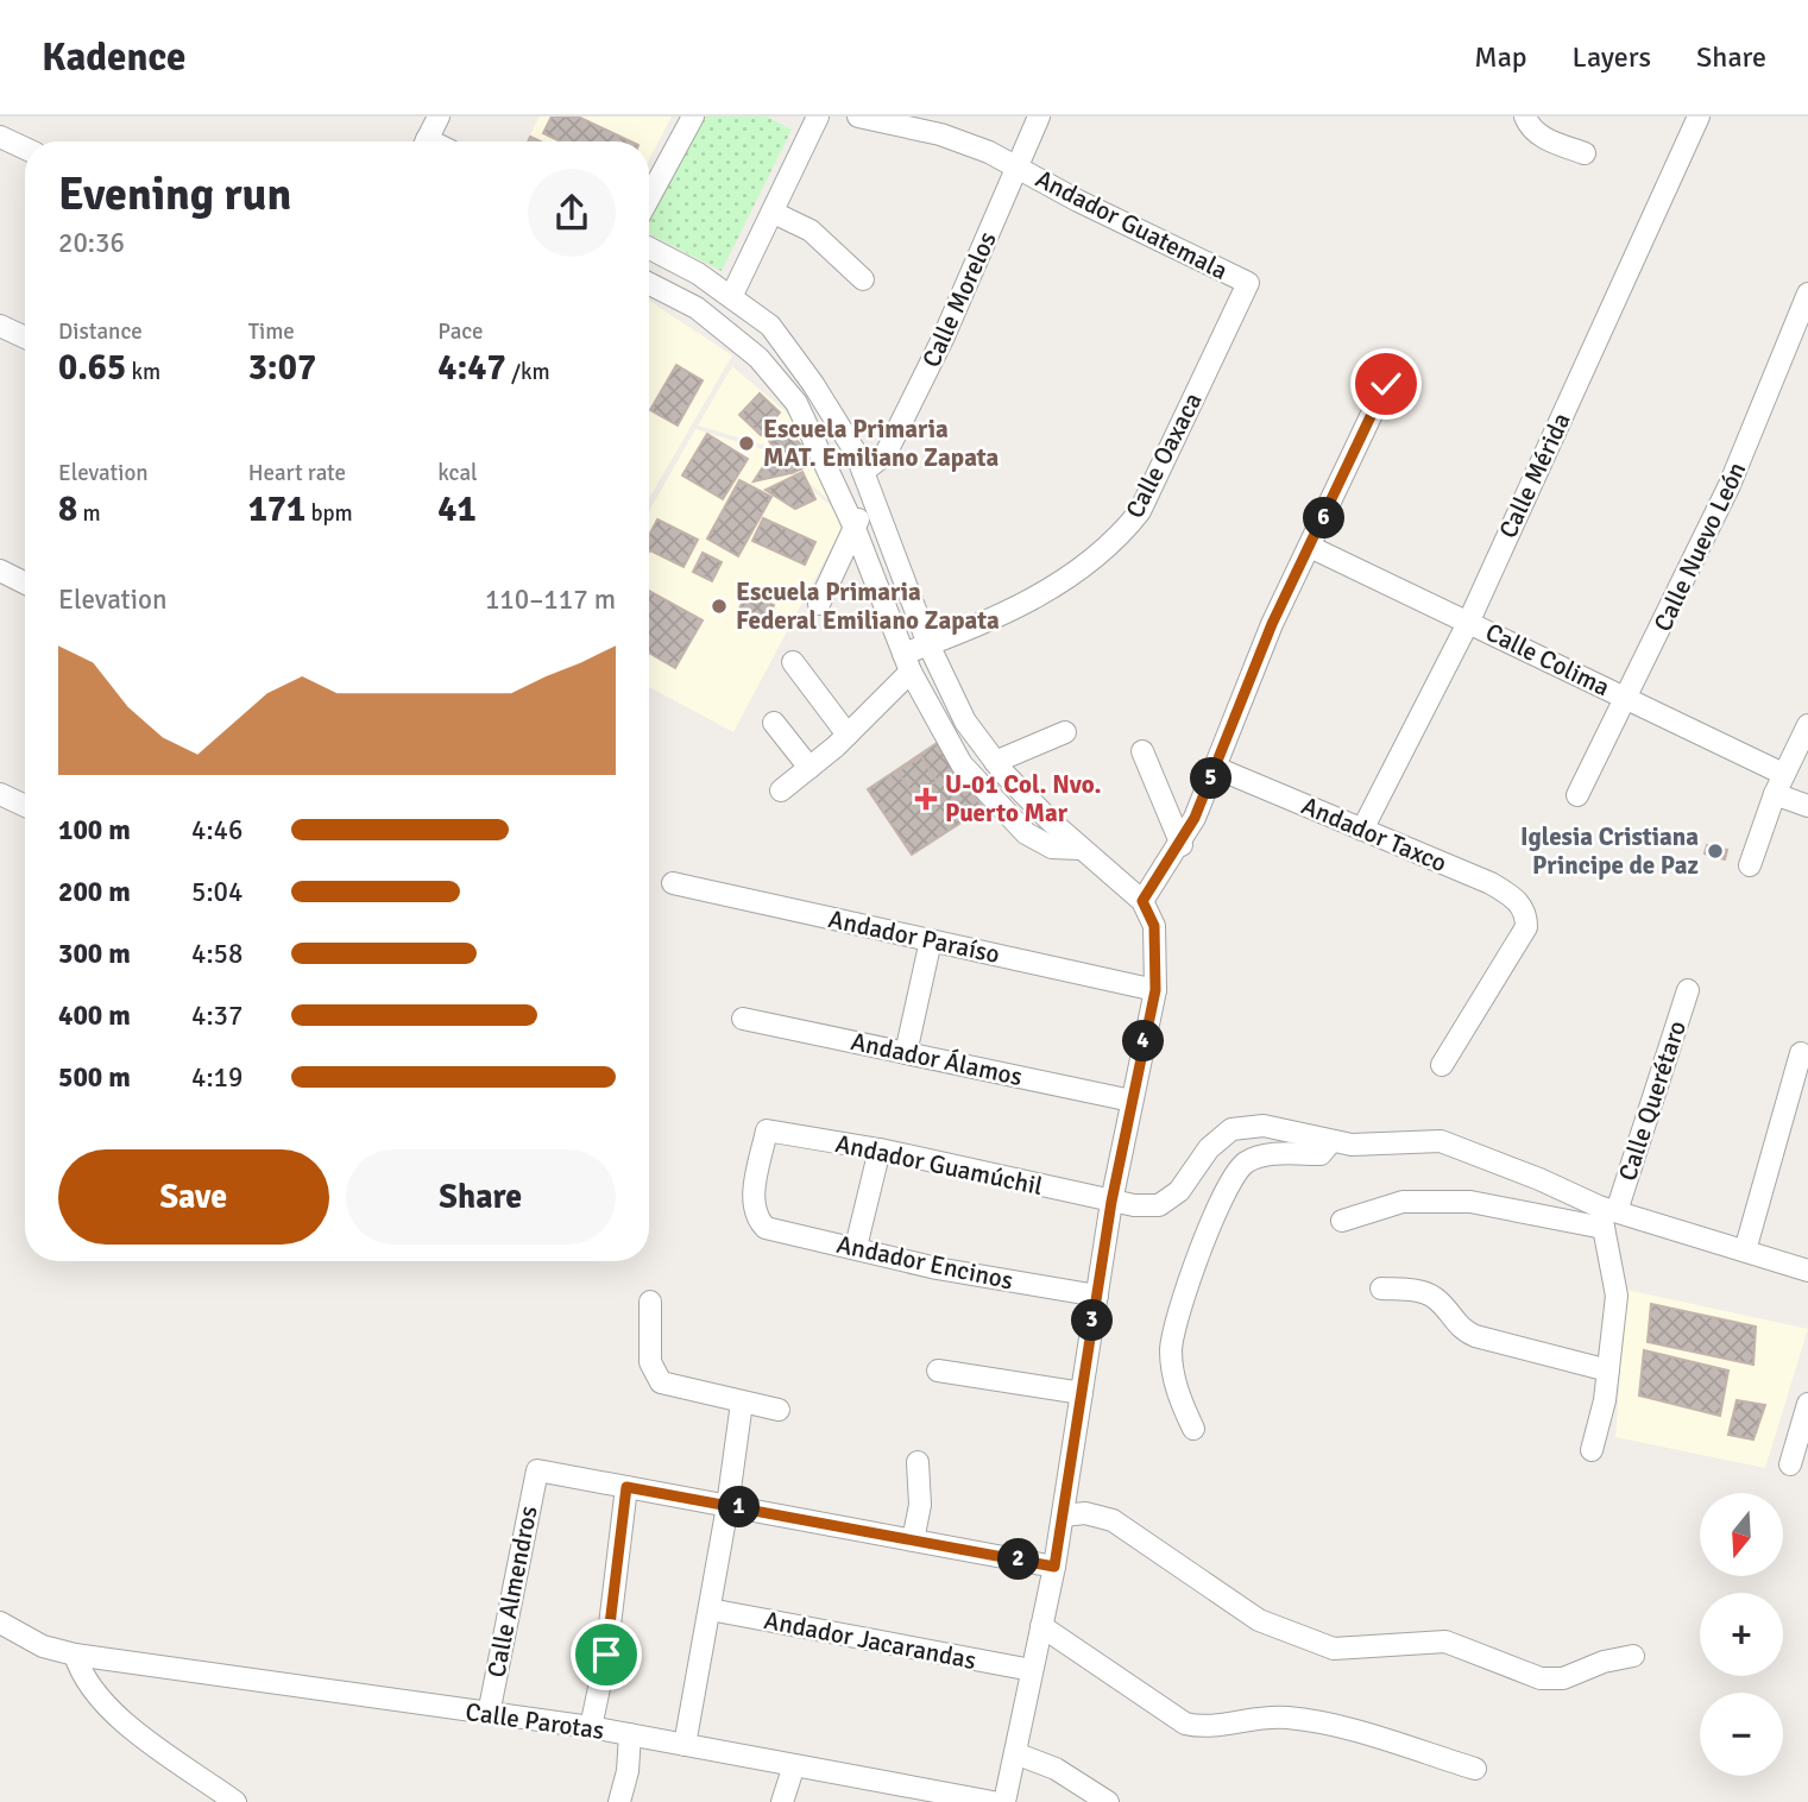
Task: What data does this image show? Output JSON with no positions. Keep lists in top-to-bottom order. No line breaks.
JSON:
{"streets":{"street":["Andador Guatemala","Calle Morelos","Calle Oaxaca","Calle Mérida","Calle Nuevo León","Calle Colima","Andador Taxco","Andador Paraíso","Andador Álamos","Calle Querétaro","Andador Guamúchil","Andador Encinos","Calle Almendros","Andador Jacarandas","Calle Parotas"]},"crossings":[["Andador Guatemala","Calle Morelos"],["Andador Guatemala","Calle Oaxaca"],["Calle Mérida","Calle Colima"],["Calle Mérida","Andador Taxco"],["Calle Nuevo León","Calle Colima"],["Andador Guamúchil","Andador Encinos"],["Calle Almendros","Calle Parotas"]],"places":{"other":["Escuela Primaria MAT. Emiliano Zapata","Escuela Primaria Federal Emiliano Zapata","Iglesia Cristiana Principe de Paz"],"health":["U-01 Col. Nvo. Puerto Mar"]},"north":"bottom","page":{"header":"Kadence","nav":["Map","Layers","Share"],"heading":["Evening run","20:36"],"stats":[["Distance","0.65 km"],["Time","3:07"],["Pace","4:47 /km"],["Elevation","8 m"],["Heart rate","171 bpm"],["kcal","41"]],"pins":["6","5","4","3","1","2"],"chart":["Elevation","110–117 m"],"list":[{"name":"100 m","note":"4:46"},{"name":"200 m","note":"5:04"},{"name":"300 m","note":"4:58"},{"name":"400 m","note":"4:37"},{"name":"500 m","note":"4:19"}],"buttons":["Save","Share"],"map_buttons":["+","−"]}}
